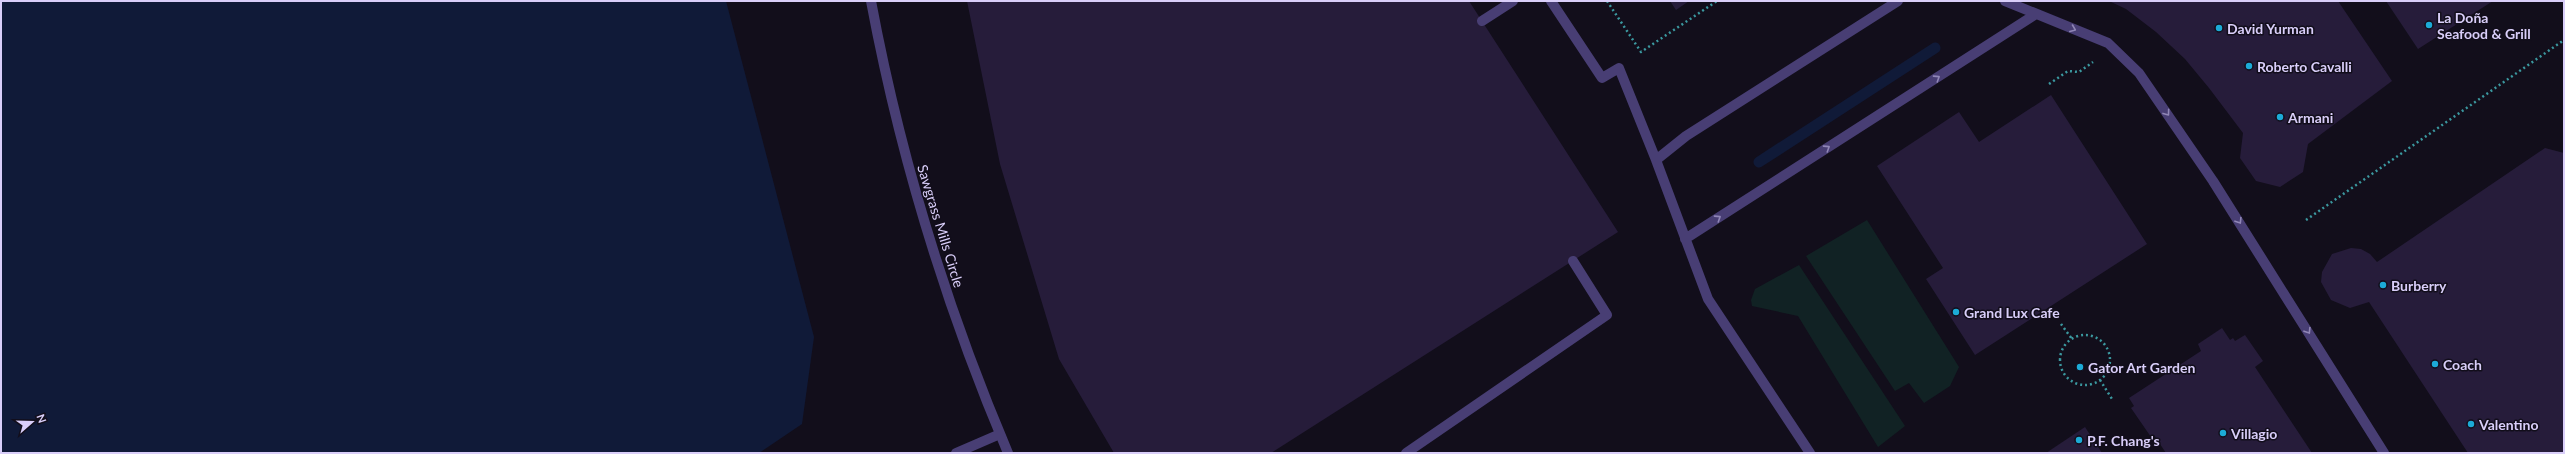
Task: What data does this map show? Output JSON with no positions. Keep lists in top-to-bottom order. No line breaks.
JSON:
{"streets":{"street":["Sawgrass Mills Circle"]},"places":["La Doña Seafood & Grill","David Yurman","Roberto Cavalli","Armani","Burberry","Grand Lux Cafe","Coach","Gator Art Garden","Valentino","Villagio","P.F. Chang's"],"north":"right"}
